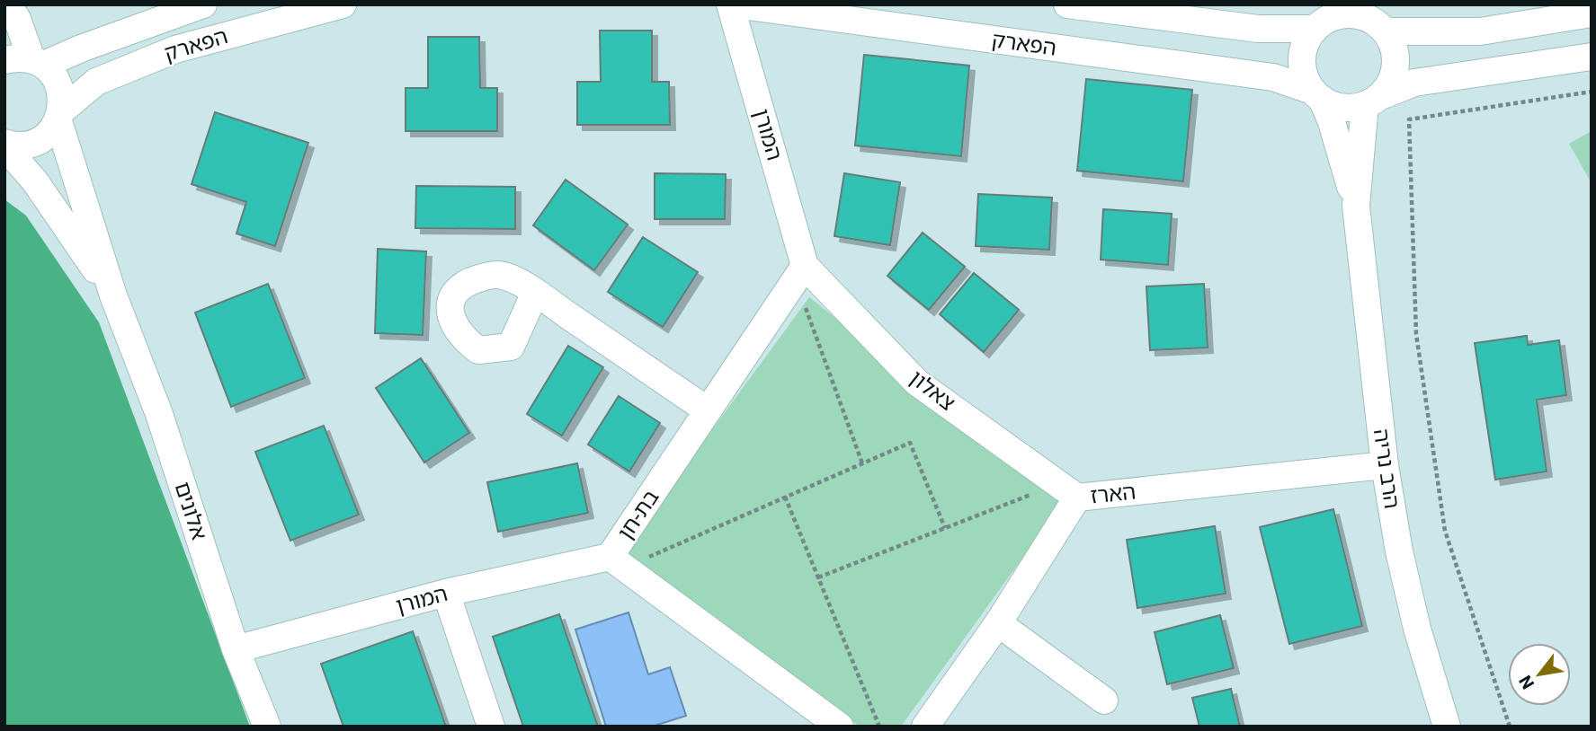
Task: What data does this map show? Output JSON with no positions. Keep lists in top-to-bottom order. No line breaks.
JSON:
{"streets":{"street":["הפארק","המורן","צאלון","הרב נריה","הארז","אלונים","בת-חן"]},"crossings":[["הפארק","המורן"],["הפארק","הרב נריה"],["הפארק","אלונים"],["המורן","צאלון"],["המורן","אלונים"],["המורן","בת-חן"],["צאלון","הארז"],["צאלון","בת-חן"],["הרב נריה","הארז"]],"north":"bottom left"}
